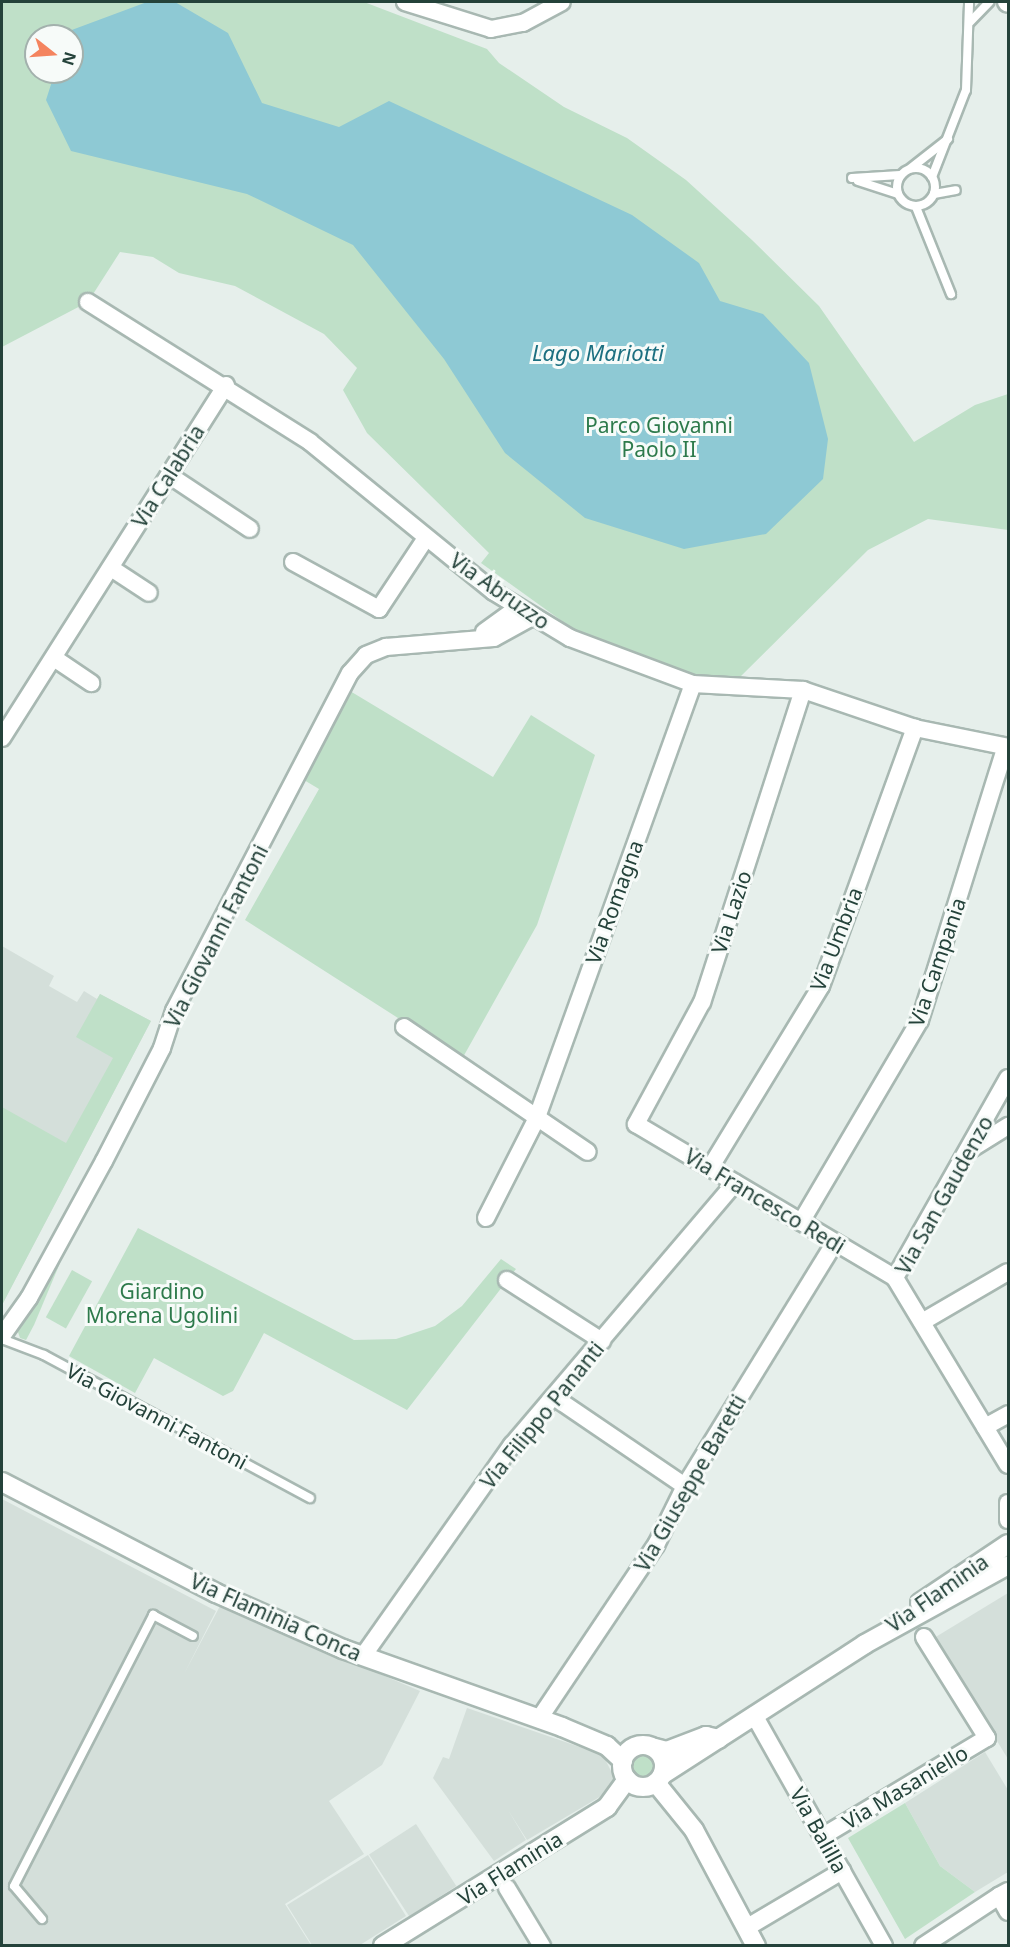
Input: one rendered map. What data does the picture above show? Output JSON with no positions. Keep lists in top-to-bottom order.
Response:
{
  "streets": {
    "street": [
      "Via Calabria",
      "Via Abruzzo",
      "Via Romagna",
      "Via Lazio",
      "Via Giovanni Fantoni",
      "Via Umbria",
      "Via Campania",
      "Via San Gaudenzo",
      "Via Francesco Redi",
      "Via Filippo Pananti",
      "Via Giuseppe Baretti",
      "Via Flaminia",
      "Via Flaminia Conca",
      "Via Masaniello",
      "Via Balilla"
    ]
  },
  "crossings": [
    ["Via Calabria", "Via Abruzzo"],
    ["Via Abruzzo", "Via Romagna"],
    ["Via Abruzzo", "Via Lazio"],
    ["Via Abruzzo", "Via Giovanni Fantoni"],
    ["Via Abruzzo", "Via Umbria"],
    ["Via Abruzzo", "Via Campania"],
    ["Via Lazio", "Via Francesco Redi"],
    ["Via Umbria", "Via Francesco Redi"],
    ["Via Campania", "Via Francesco Redi"],
    ["Via San Gaudenzo", "Via Francesco Redi"],
    ["Via Francesco Redi", "Via Filippo Pananti"],
    ["Via Francesco Redi", "Via Giuseppe Baretti"],
    ["Via Filippo Pananti", "Via Flaminia Conca"],
    ["Via Giuseppe Baretti", "Via Flaminia Conca"],
    ["Via Flaminia", "Via Flaminia Conca"],
    ["Via Flaminia", "Via Balilla"],
    ["Via Masaniello", "Via Balilla"]
  ],
  "water": ["Lago Mariotti"],
  "parks": ["Parco Giovanni Paolo II", "Giardino Morena Ugolini"],
  "north": "right"
}
